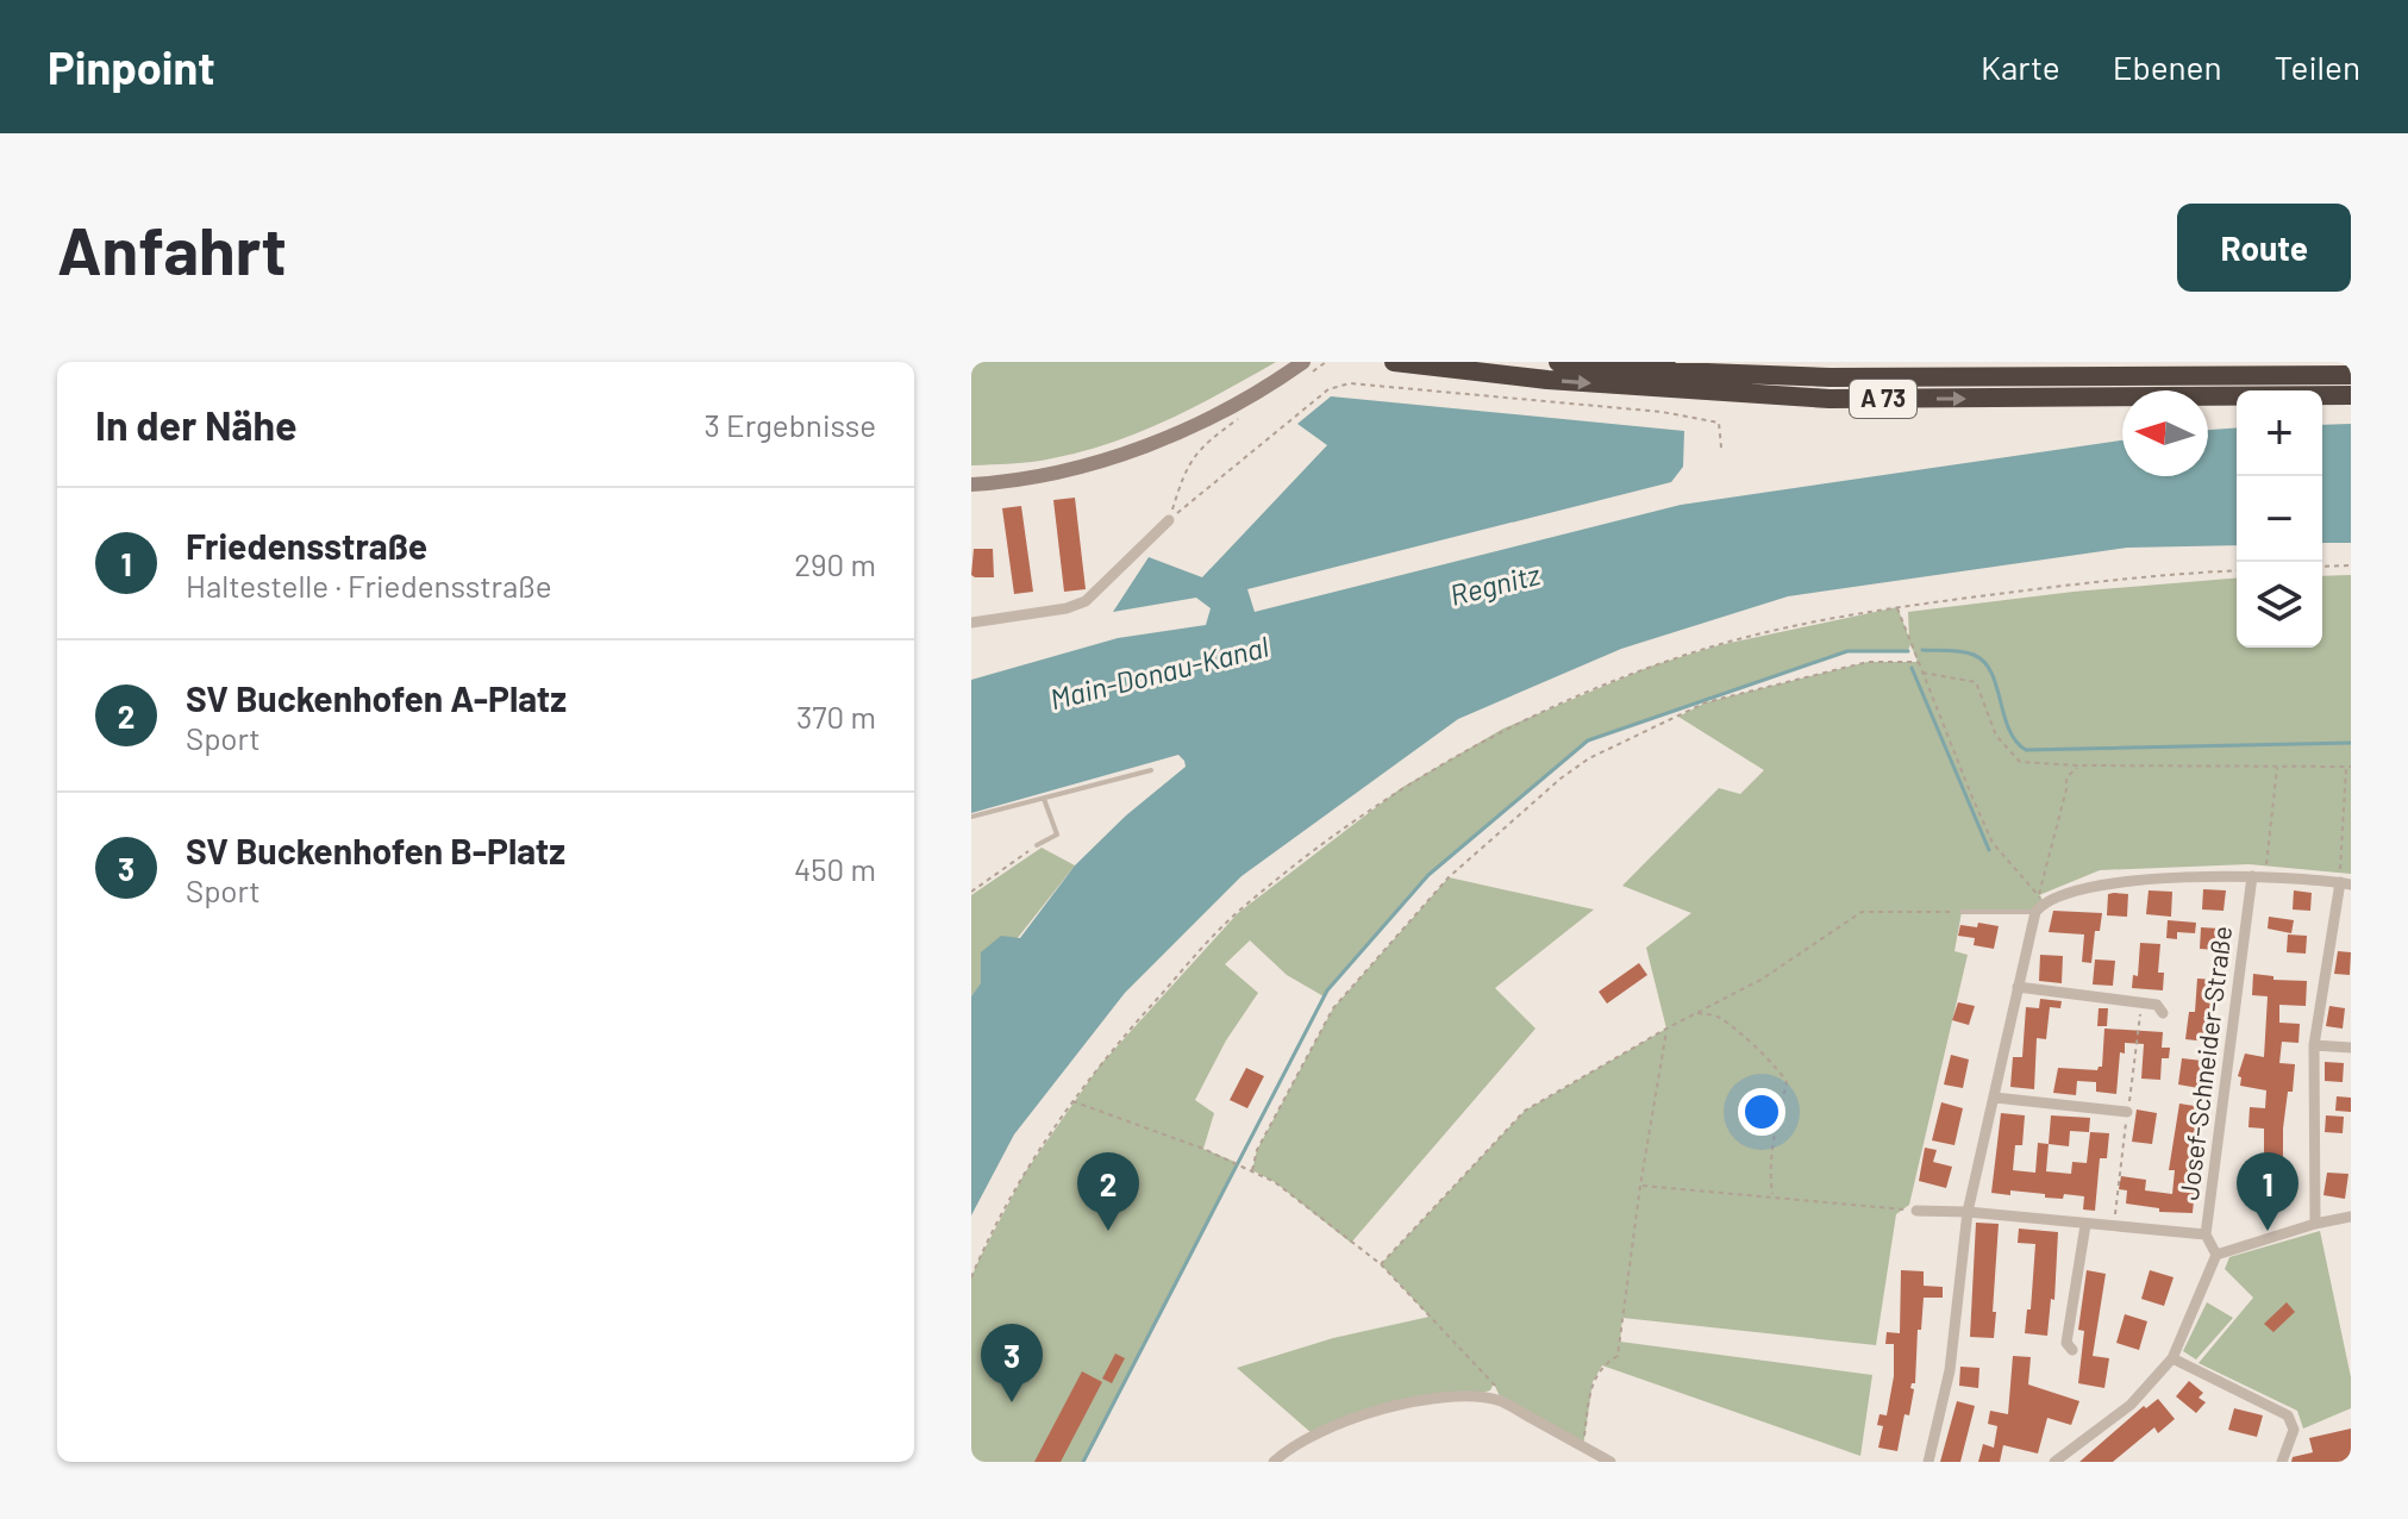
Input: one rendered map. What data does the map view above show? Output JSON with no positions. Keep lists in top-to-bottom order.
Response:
{
  "streets": {
    "highway": ["A 73"],
    "street": ["Josef-Schneider-Straße"]
  },
  "water": ["Regnitz", "Main-Donau-Kanal"],
  "north": "left",
  "page": {
    "header": "Pinpoint",
    "nav": ["Karte", "Ebenen", "Teilen"],
    "buttons": "Route",
    "title": "Anfahrt",
    "heading": ["In der Nähe", "3 Ergebnisse"],
    "map_buttons": ["+", "−"],
    "list": [
      {
        "mark": "1",
        "name": "Friedensstraße",
        "note": "Haltestelle · Friedensstraße",
        "value": "290 m"
      },
      {
        "mark": "2",
        "name": "SV Buckenhofen A-Platz",
        "note": "Sport",
        "value": "370 m"
      },
      {
        "mark": "3",
        "name": "SV Buckenhofen B-Platz",
        "note": "Sport",
        "value": "450 m"
      }
    ],
    "pins": ["1", "2", "3"]
  }
}
